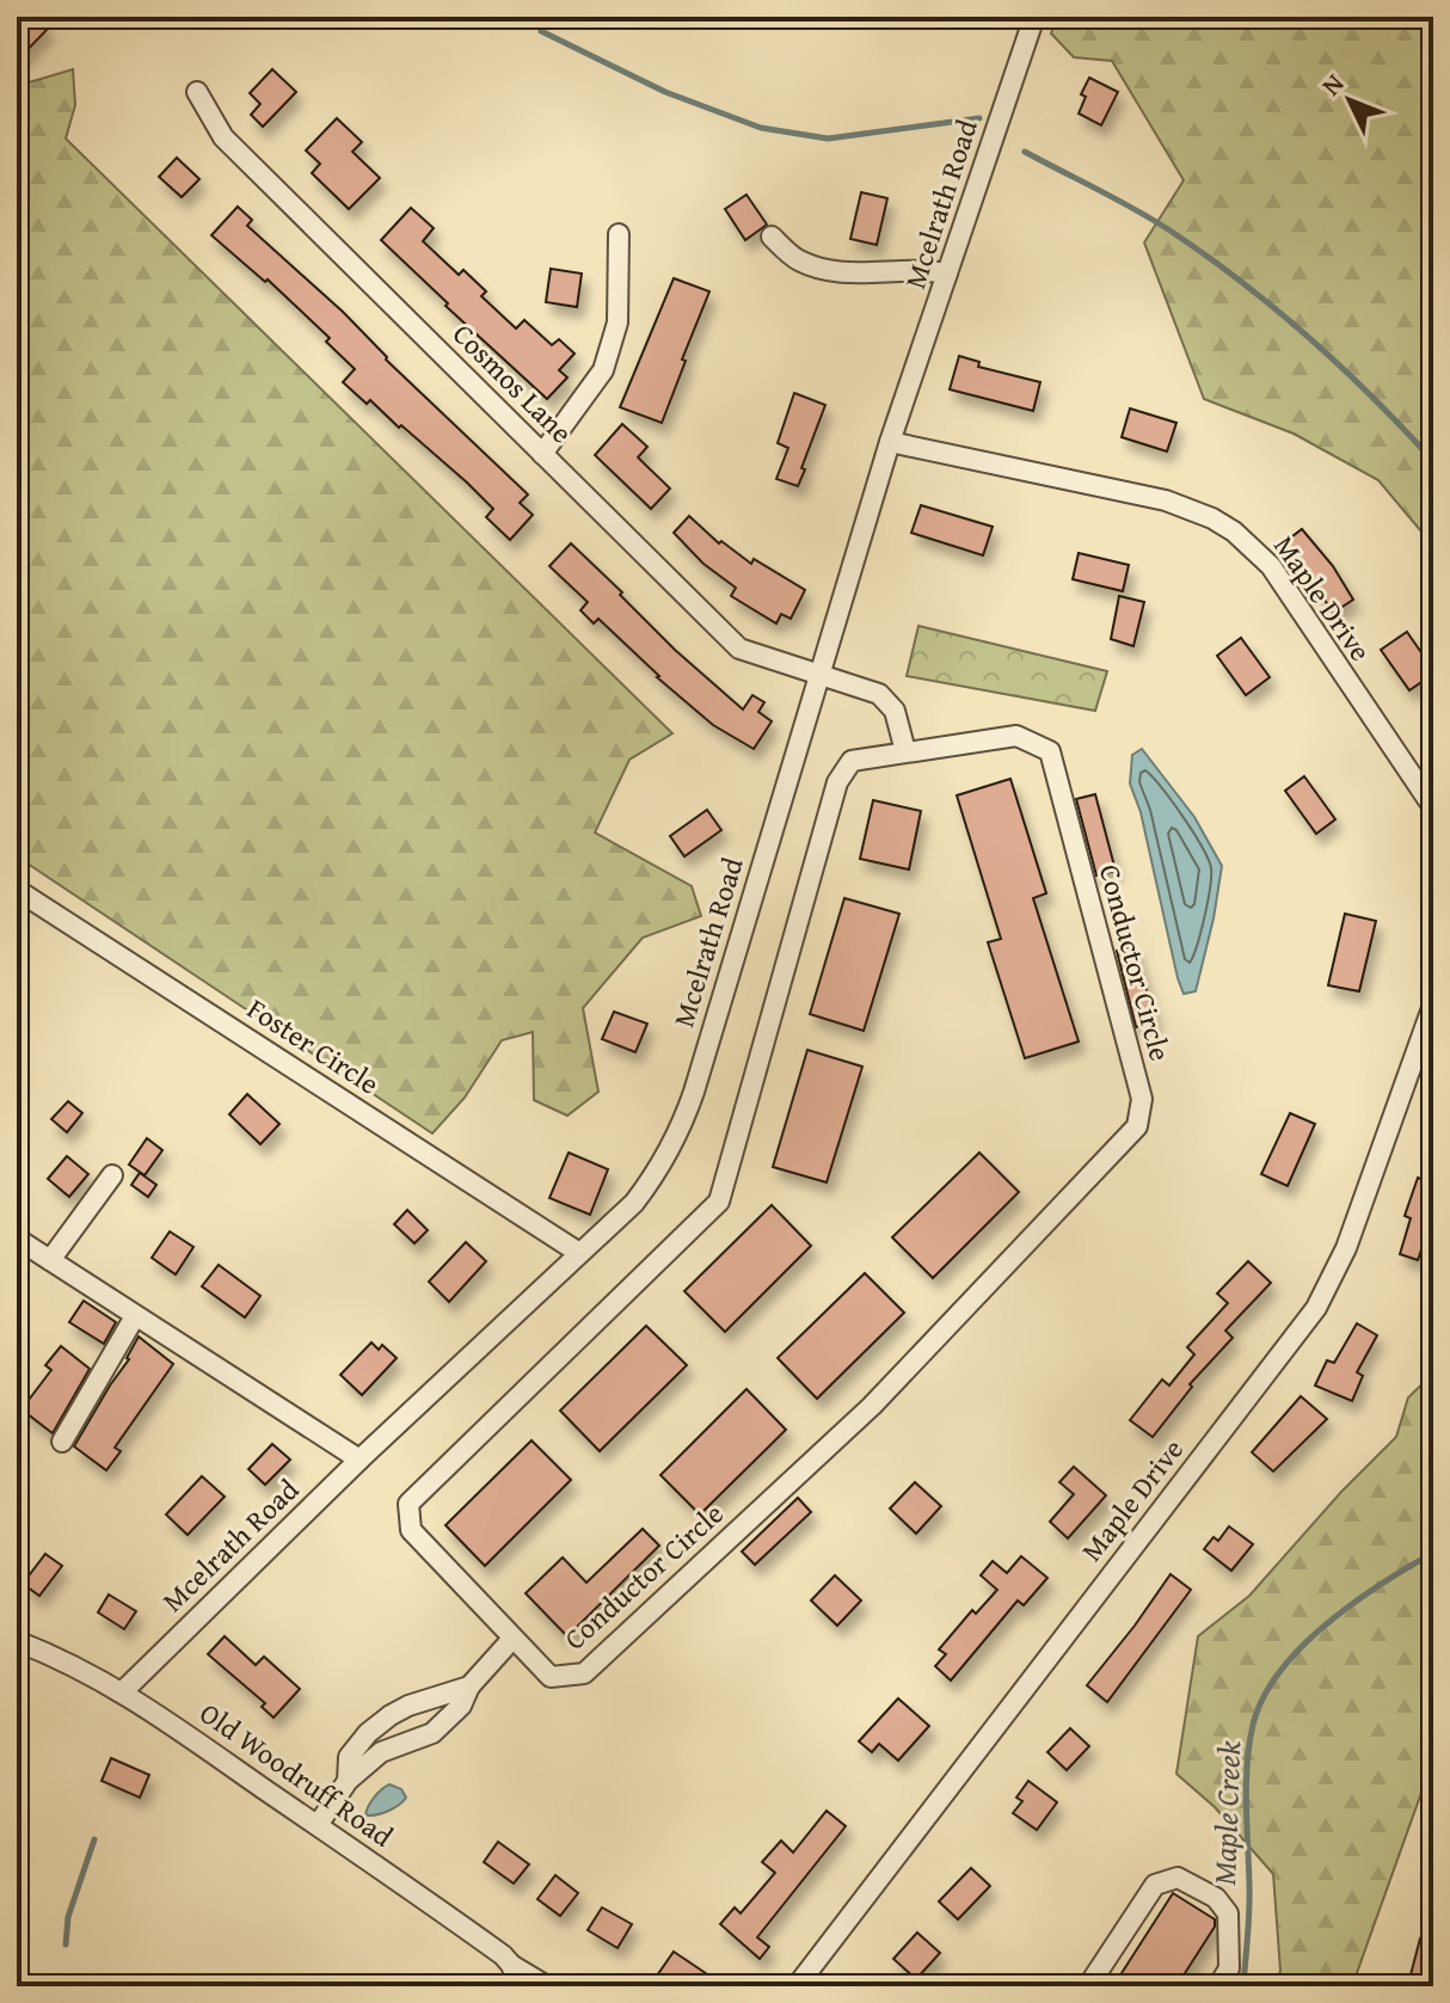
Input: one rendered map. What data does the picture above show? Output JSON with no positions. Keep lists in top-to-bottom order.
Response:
{
  "streets": {
    "street": [
      "Mcelrath Road",
      "Cosmos Lane",
      "Maple Drive",
      "Conductor Circle",
      "Foster Circle",
      "Old Woodruff Road"
    ]
  },
  "crossings": [
    ["Mcelrath Road", "Cosmos Lane"],
    ["Mcelrath Road", "Maple Drive"],
    ["Mcelrath Road", "Foster Circle"],
    ["Mcelrath Road", "Old Woodruff Road"]
  ],
  "water": ["Maple Creek"],
  "north": "top left"
}
